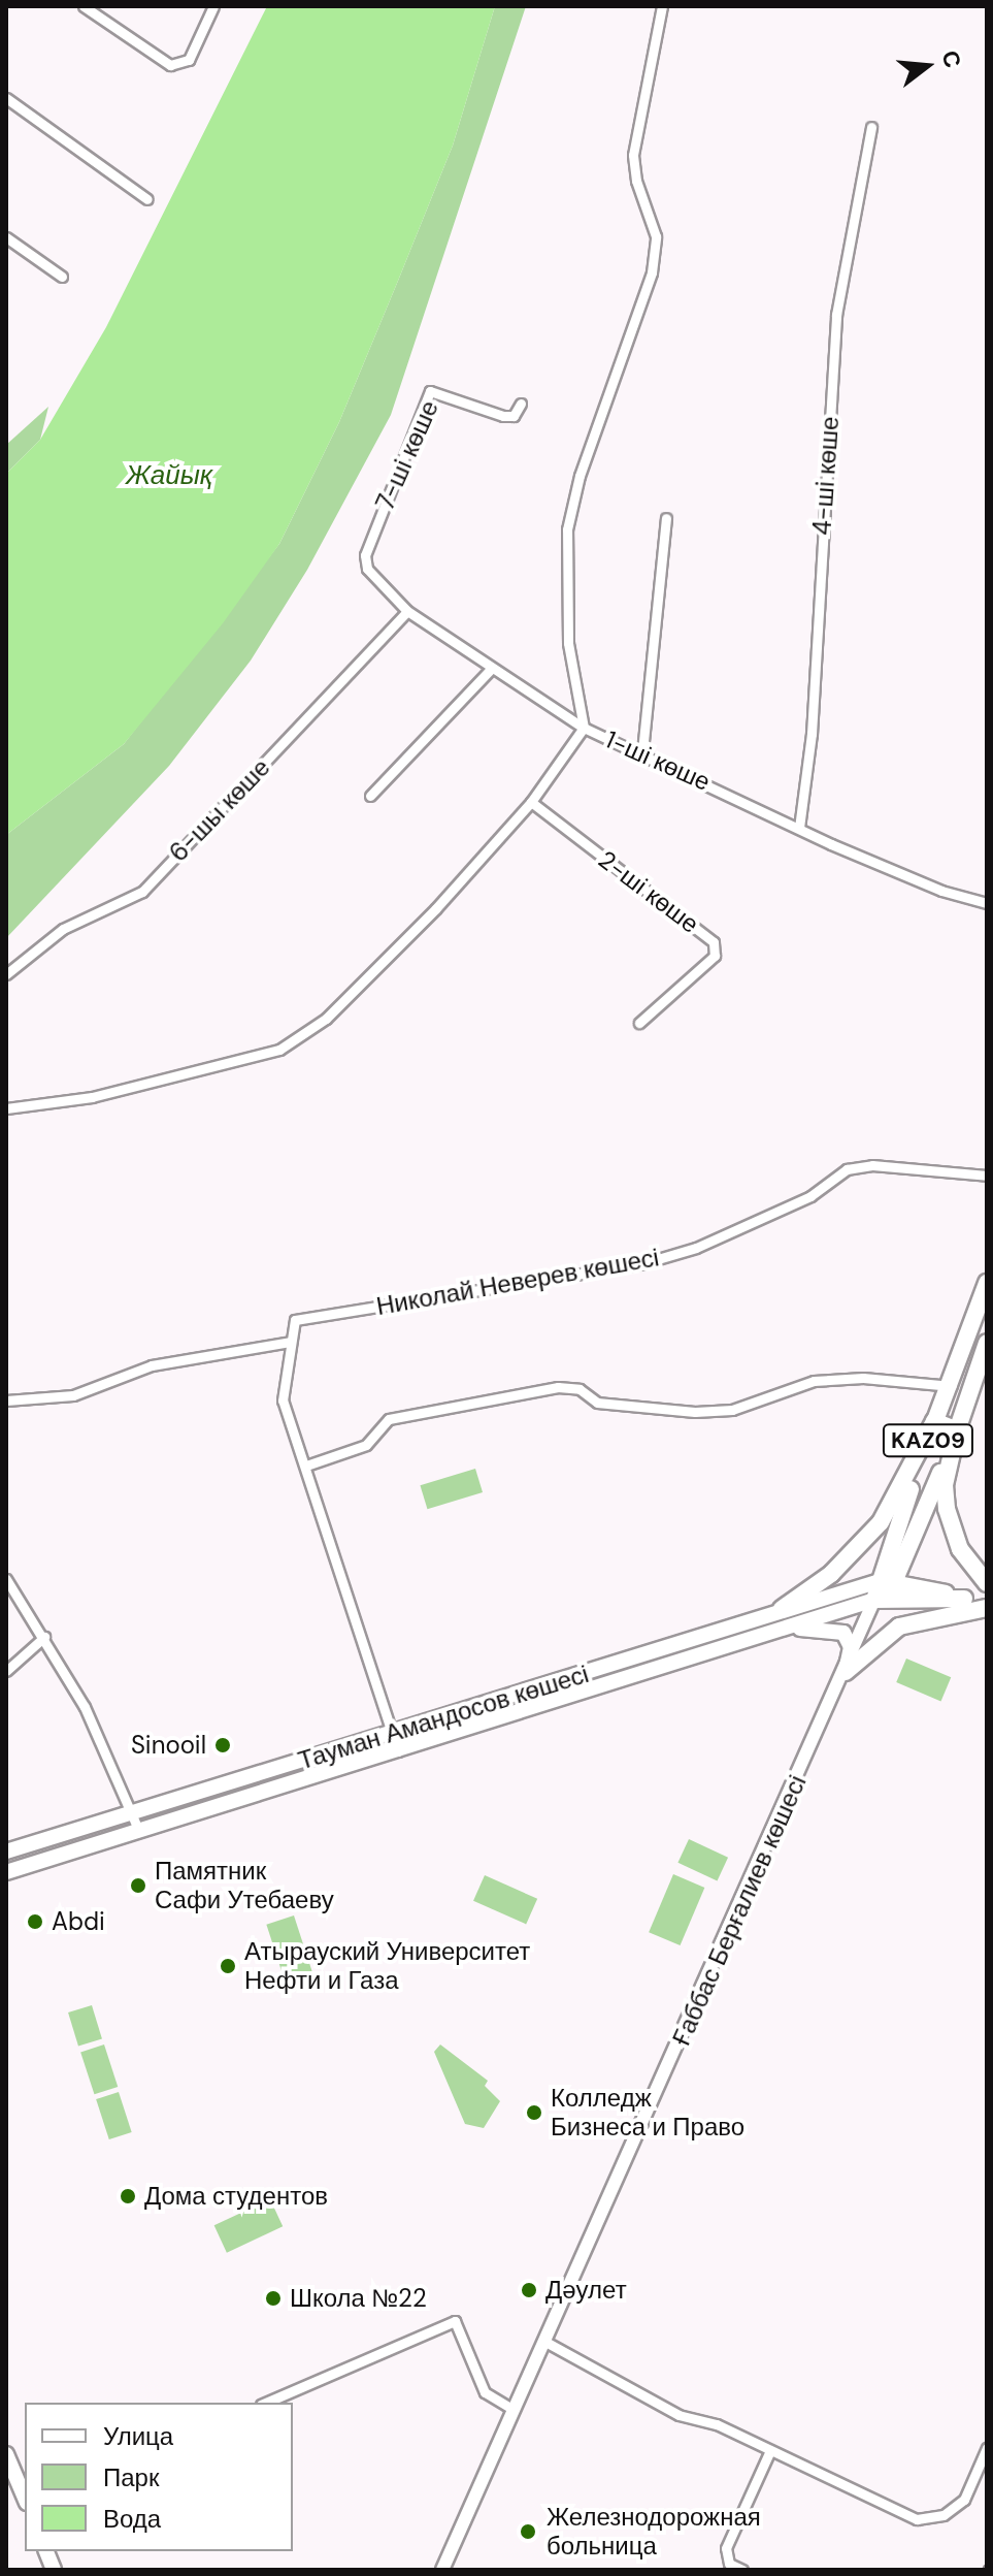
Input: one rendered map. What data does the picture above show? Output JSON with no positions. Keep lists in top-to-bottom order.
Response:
{
  "streets": {
    "highway": ["KAZ09"],
    "main road": ["Тауман Амандосов көшесі", "Ғаббас Берғалиев көшесі"],
    "street": [
      "7-шi көше",
      "4-шi көше",
      "1-ші көше",
      "6-шы көше",
      "2-ші көше",
      "Николай Неверев көшесі"
    ]
  },
  "crossings": [
    ["7-шi көше", "1-ші көше"],
    ["4-шi көше", "1-ші көше"],
    ["1-ші көше", "6-шы көше"],
    ["KAZ09", "Тауман Амандосов көшесі"],
    ["KAZ09", "Ғаббас Берғалиев көшесі"],
    ["Тауман Амандосов көшесі", "Ғаббас Берғалиев көшесі"]
  ],
  "water": ["Жайық"],
  "places": [
    "Sinooil",
    "Памятник Сафи Утебаеву",
    "Abdi",
    "Атырауский Университет Нефти и Газа",
    "Колледж Бизнеса и Право",
    "Дома студентов",
    "Дәулет",
    "Школа №22",
    "Железнодорожная больница"
  ],
  "legend": ["Улица", "Парк", "Вода"],
  "north": "right"
}
